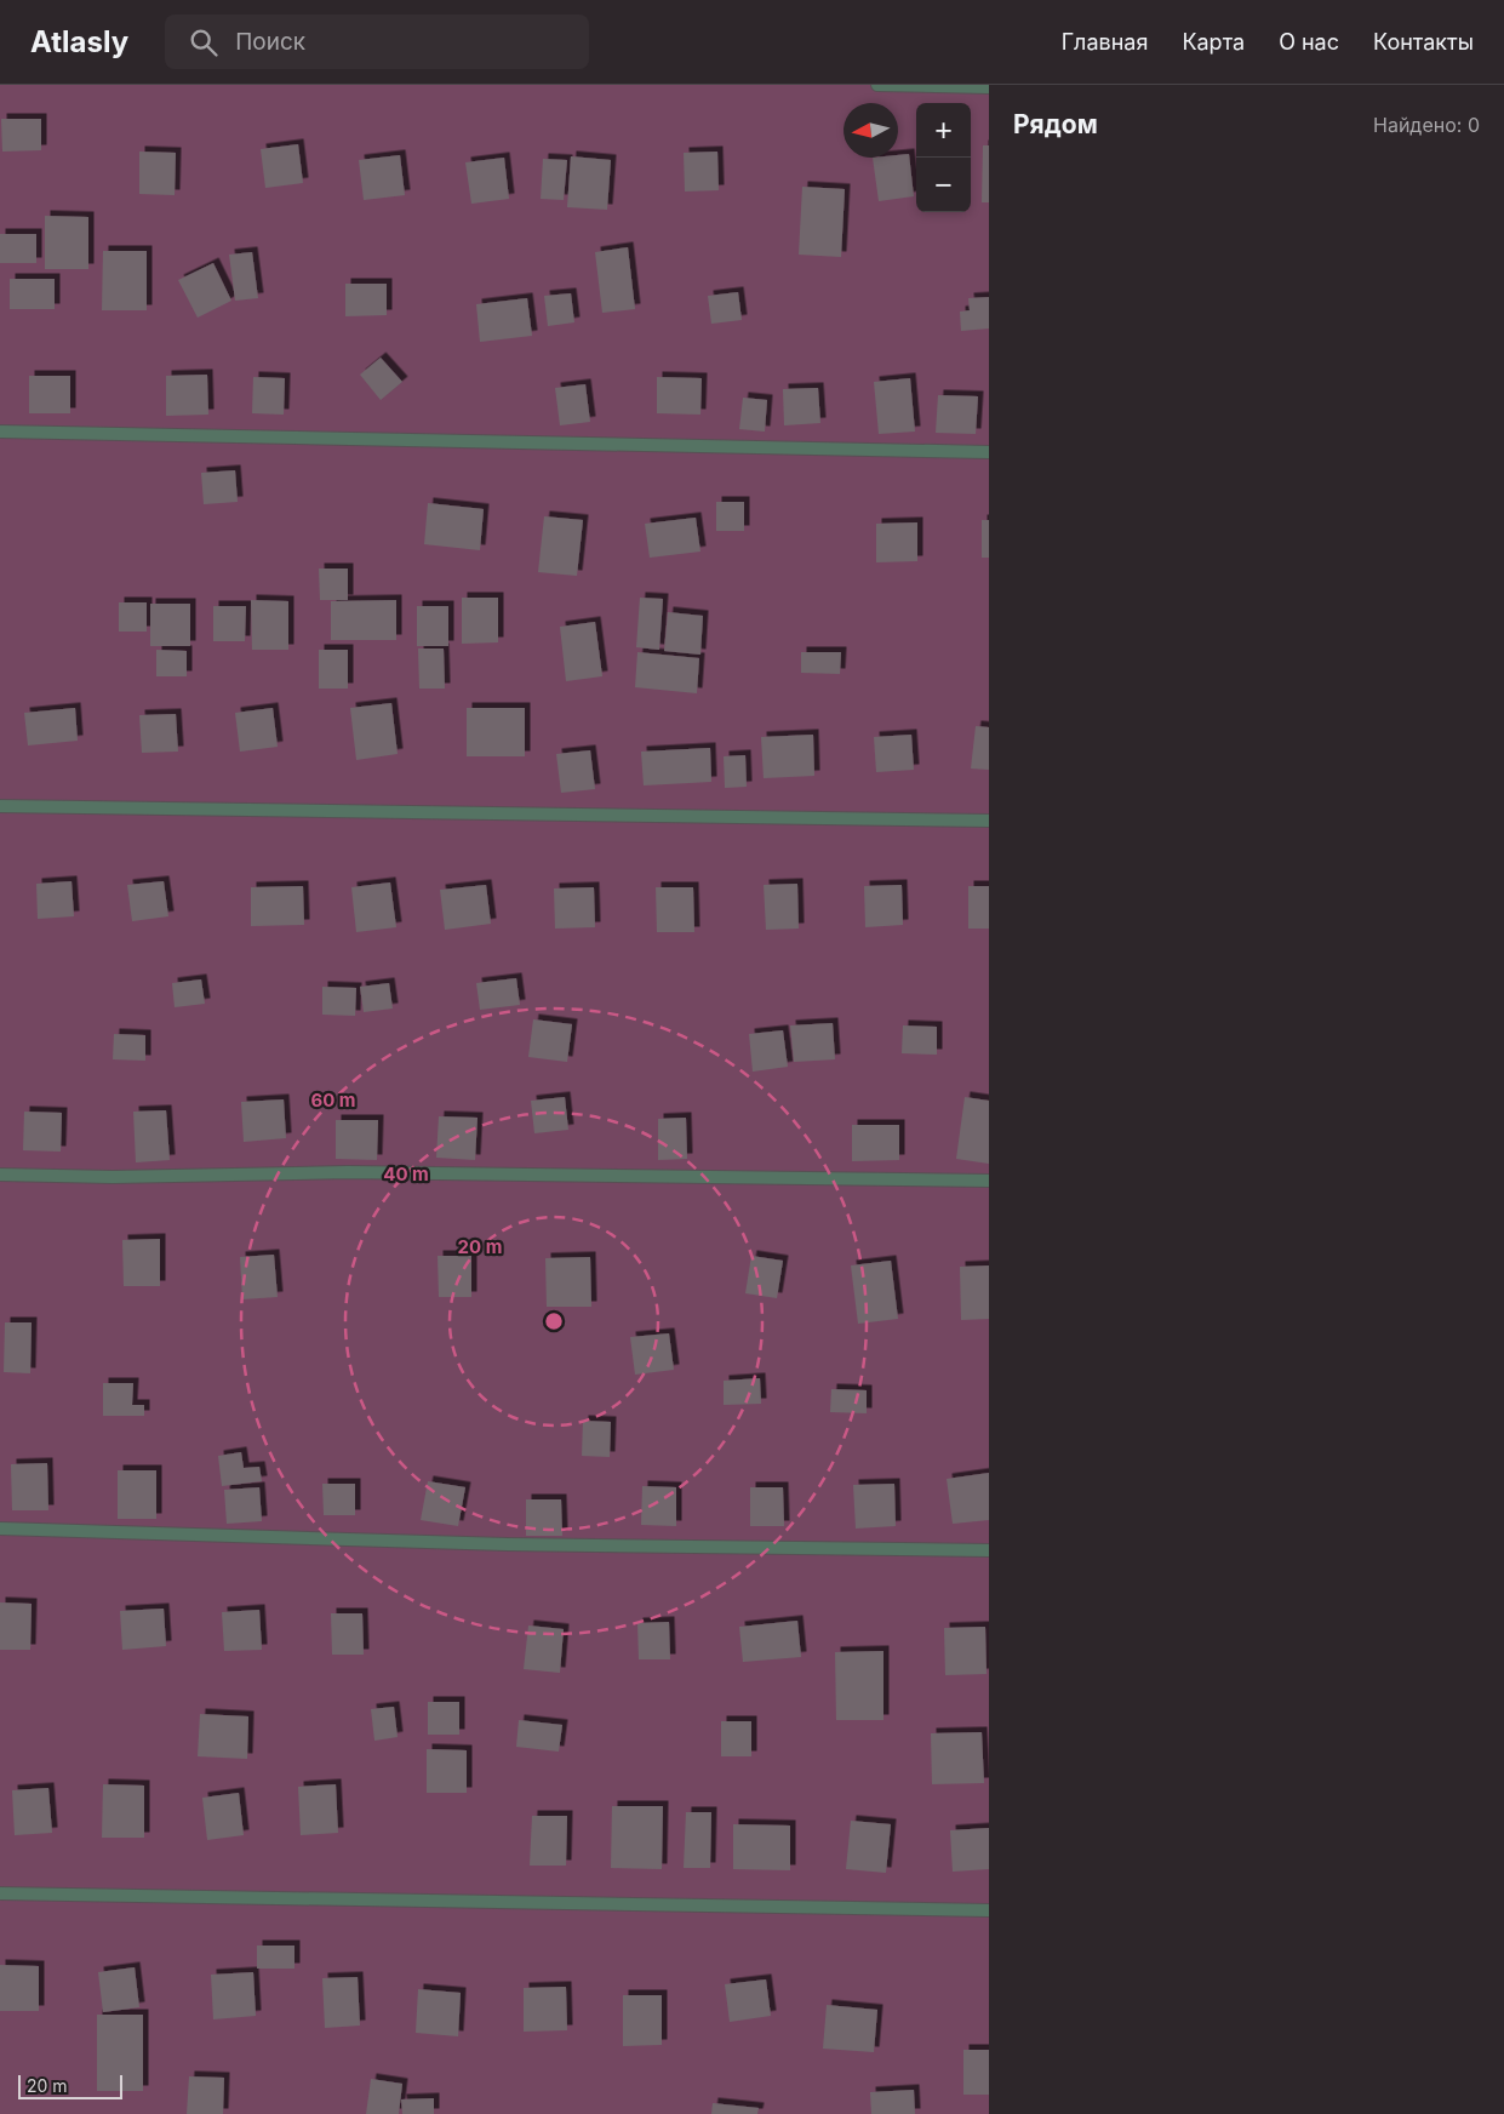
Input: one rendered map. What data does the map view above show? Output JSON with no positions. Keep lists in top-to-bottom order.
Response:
{
  "scale_bar": "20 m",
  "north": "left",
  "page": {
    "header": "Atlasly",
    "search": "Поиск",
    "nav": [
      "Главная",
      "Карта",
      "О нас",
      "Контакты"
    ],
    "heading": ["Рядом", "Найдено: 0"],
    "map_buttons": ["+", "−"],
    "scale": "20 m"
  },
  "rings": ["60 m", "40 m", "20 m"]
}
